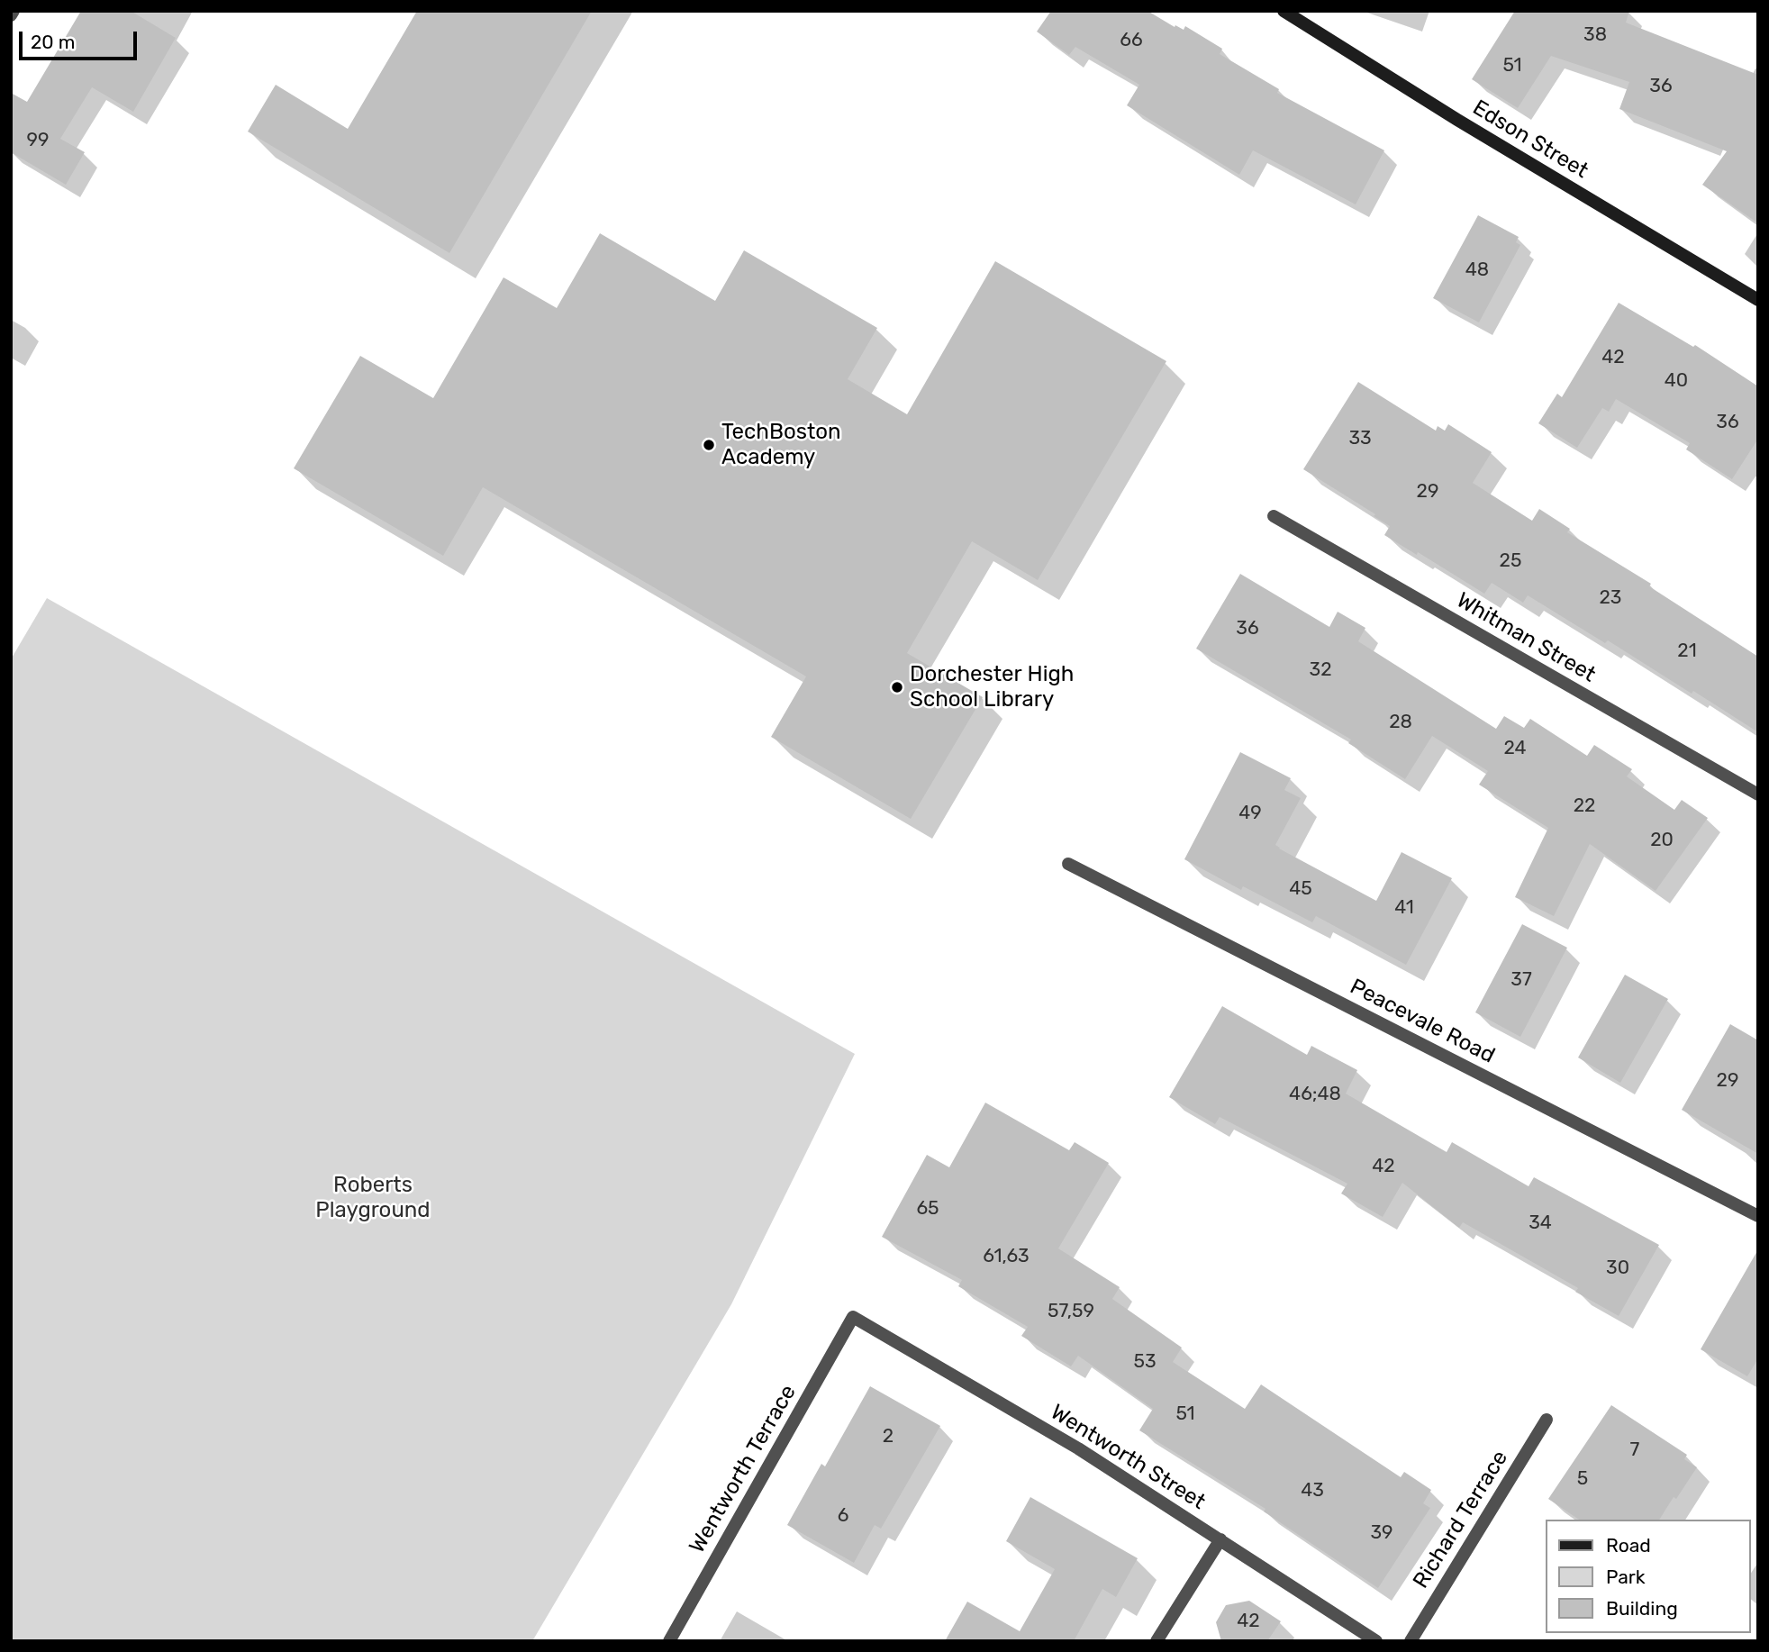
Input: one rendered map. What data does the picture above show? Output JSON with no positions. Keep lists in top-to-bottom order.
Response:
{
  "streets": {
    "street": [
      "Edson Street",
      "Whitman Street",
      "Peacevale Road",
      "Wentworth Street",
      "Wentworth Terrace",
      "Richard Terrace"
    ]
  },
  "crossings": [
    ["Wentworth Street", "Wentworth Terrace"]
  ],
  "parks": ["Roberts Playground"],
  "places": ["TechBoston Academy", "Dorchester High School Library"],
  "house_numbers": [
    "38",
    "66",
    "51",
    "36",
    "99",
    "48",
    "42",
    "40",
    "36",
    "33",
    "29",
    "25",
    "23",
    "36",
    "21",
    "32",
    "28",
    "24",
    "22",
    "49",
    "20",
    "45",
    "41",
    "37",
    "29",
    "46;48",
    "42",
    "65",
    "34",
    "61,63",
    "30",
    "57,59",
    "53",
    "51",
    "2",
    "7",
    "5",
    "43",
    "6",
    "39",
    "42"
  ],
  "legend": ["Road", "Park", "Building"],
  "scale_bar": "20 m"
}
